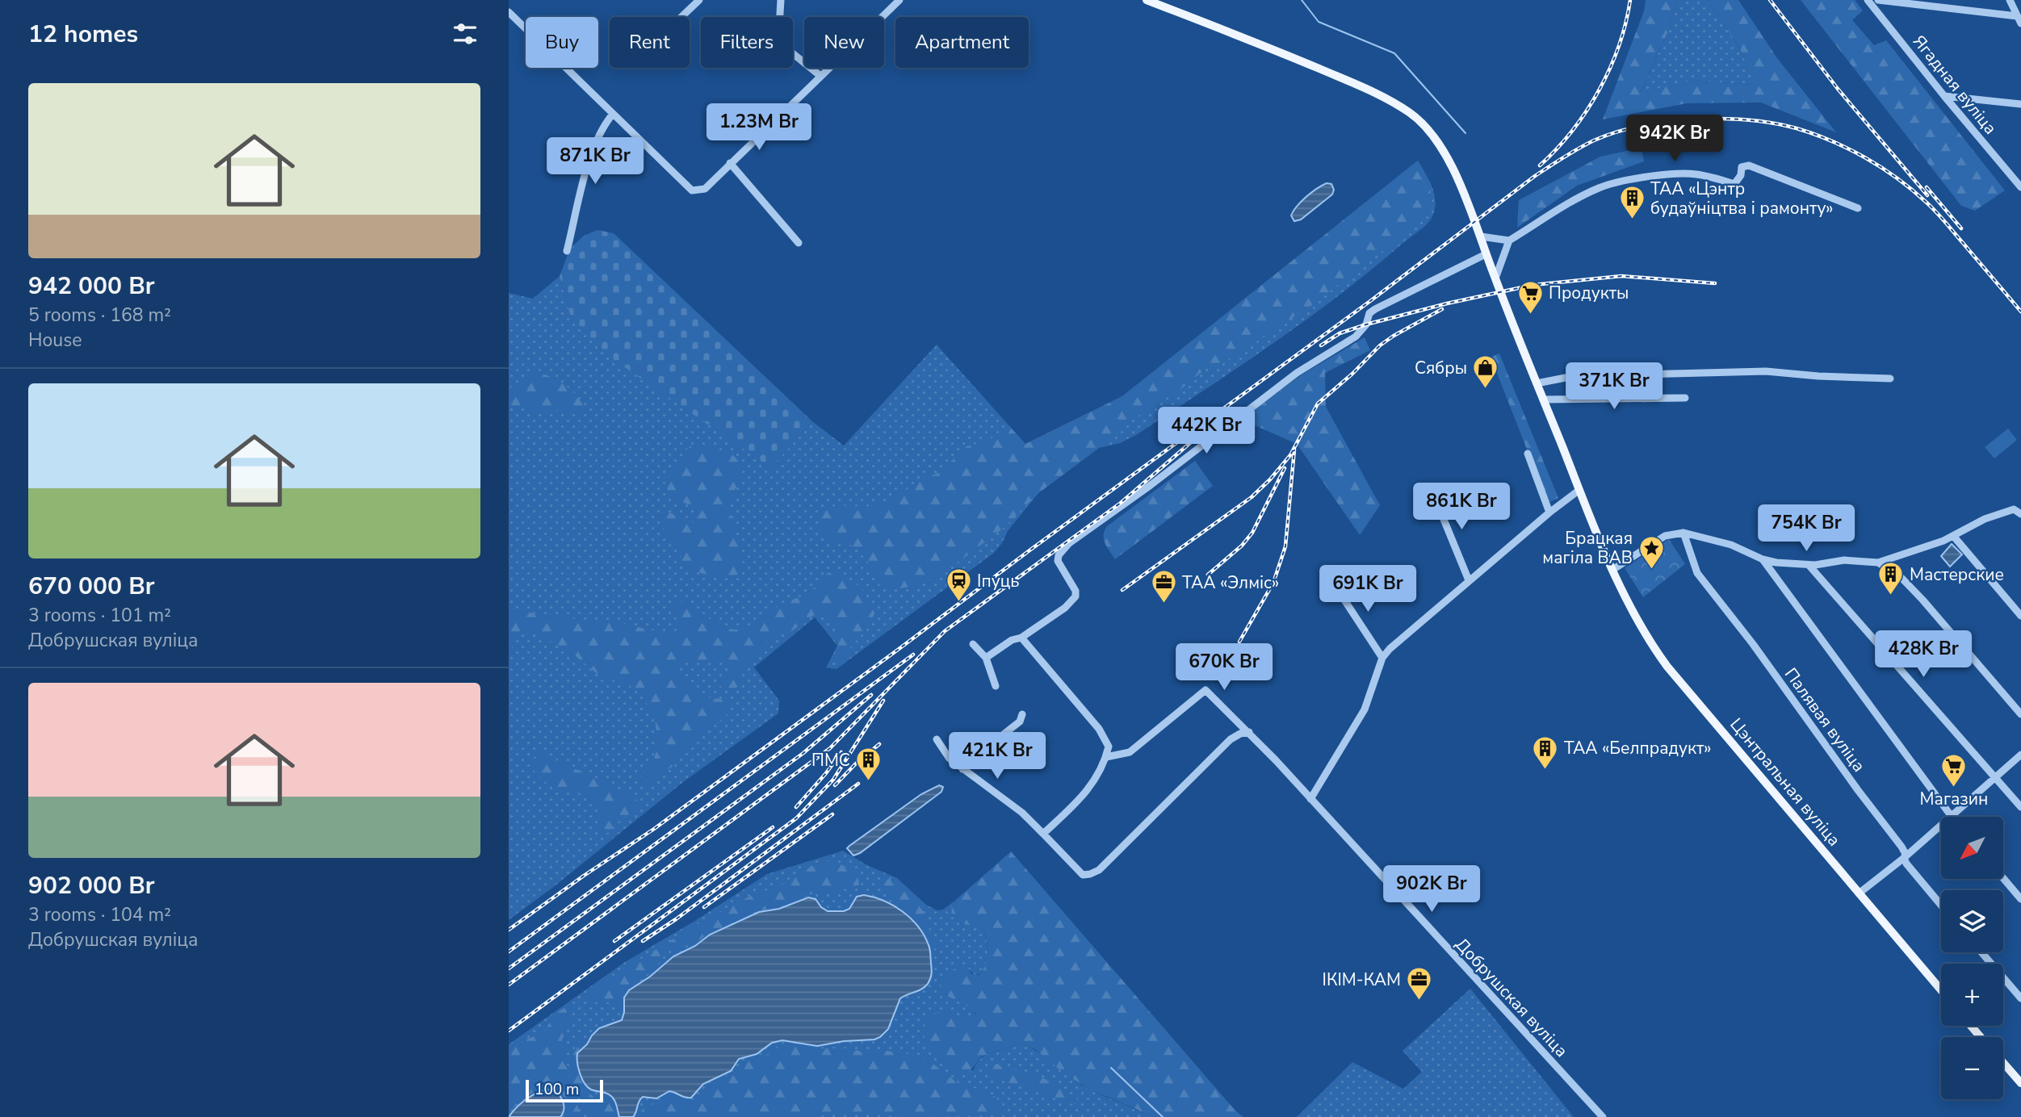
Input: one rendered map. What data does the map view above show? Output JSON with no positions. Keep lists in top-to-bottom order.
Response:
{
  "streets": {
    "main road": ["Цэнтральная вуліца"],
    "street": ["Ягадная вуліца", "Палявая вуліца", "Добрушская вуліца"]
  },
  "places": {
    "building": [
      "ТАА «Цэнтр будаўніцтва і рамонту»",
      "Мастерские",
      "ТАА «Белпрадукт»",
      "ПМС"
    ],
    "supermarket": ["Продукты", "Магазин"],
    "shop": ["Сябры"],
    "place": ["Брацкая магіла ВАВ"],
    "station": ["Іпуць"],
    "office": ["ТАА «Элміс»", "ІКІМ-КАМ"]
  },
  "scale_bar": "100 m",
  "north": "bottom left",
  "page": {
    "heading": "12 homes",
    "chip": [
      "Buy",
      "Rent",
      "Filters",
      "New",
      "Apartment"
    ],
    "list": [
      {
        "name": "942 000 Br",
        "note": "5 rooms · 168 m² · House"
      },
      {
        "name": "670 000 Br",
        "note": "3 rooms · 101 m² · Добрушская вуліца"
      },
      {
        "name": "902 000 Br",
        "note": "3 rooms · 104 m² · Добрушская вуліца"
      }
    ],
    "price": [
      "1.23M Br",
      "942K Br",
      "871K Br",
      "371K Br",
      "442K Br",
      "861K Br",
      "754K Br",
      "691K Br",
      "428K Br",
      "670K Br",
      "421K Br",
      "902K Br"
    ],
    "map_buttons": ["+", "−"],
    "scale": "100 m"
  }
}
